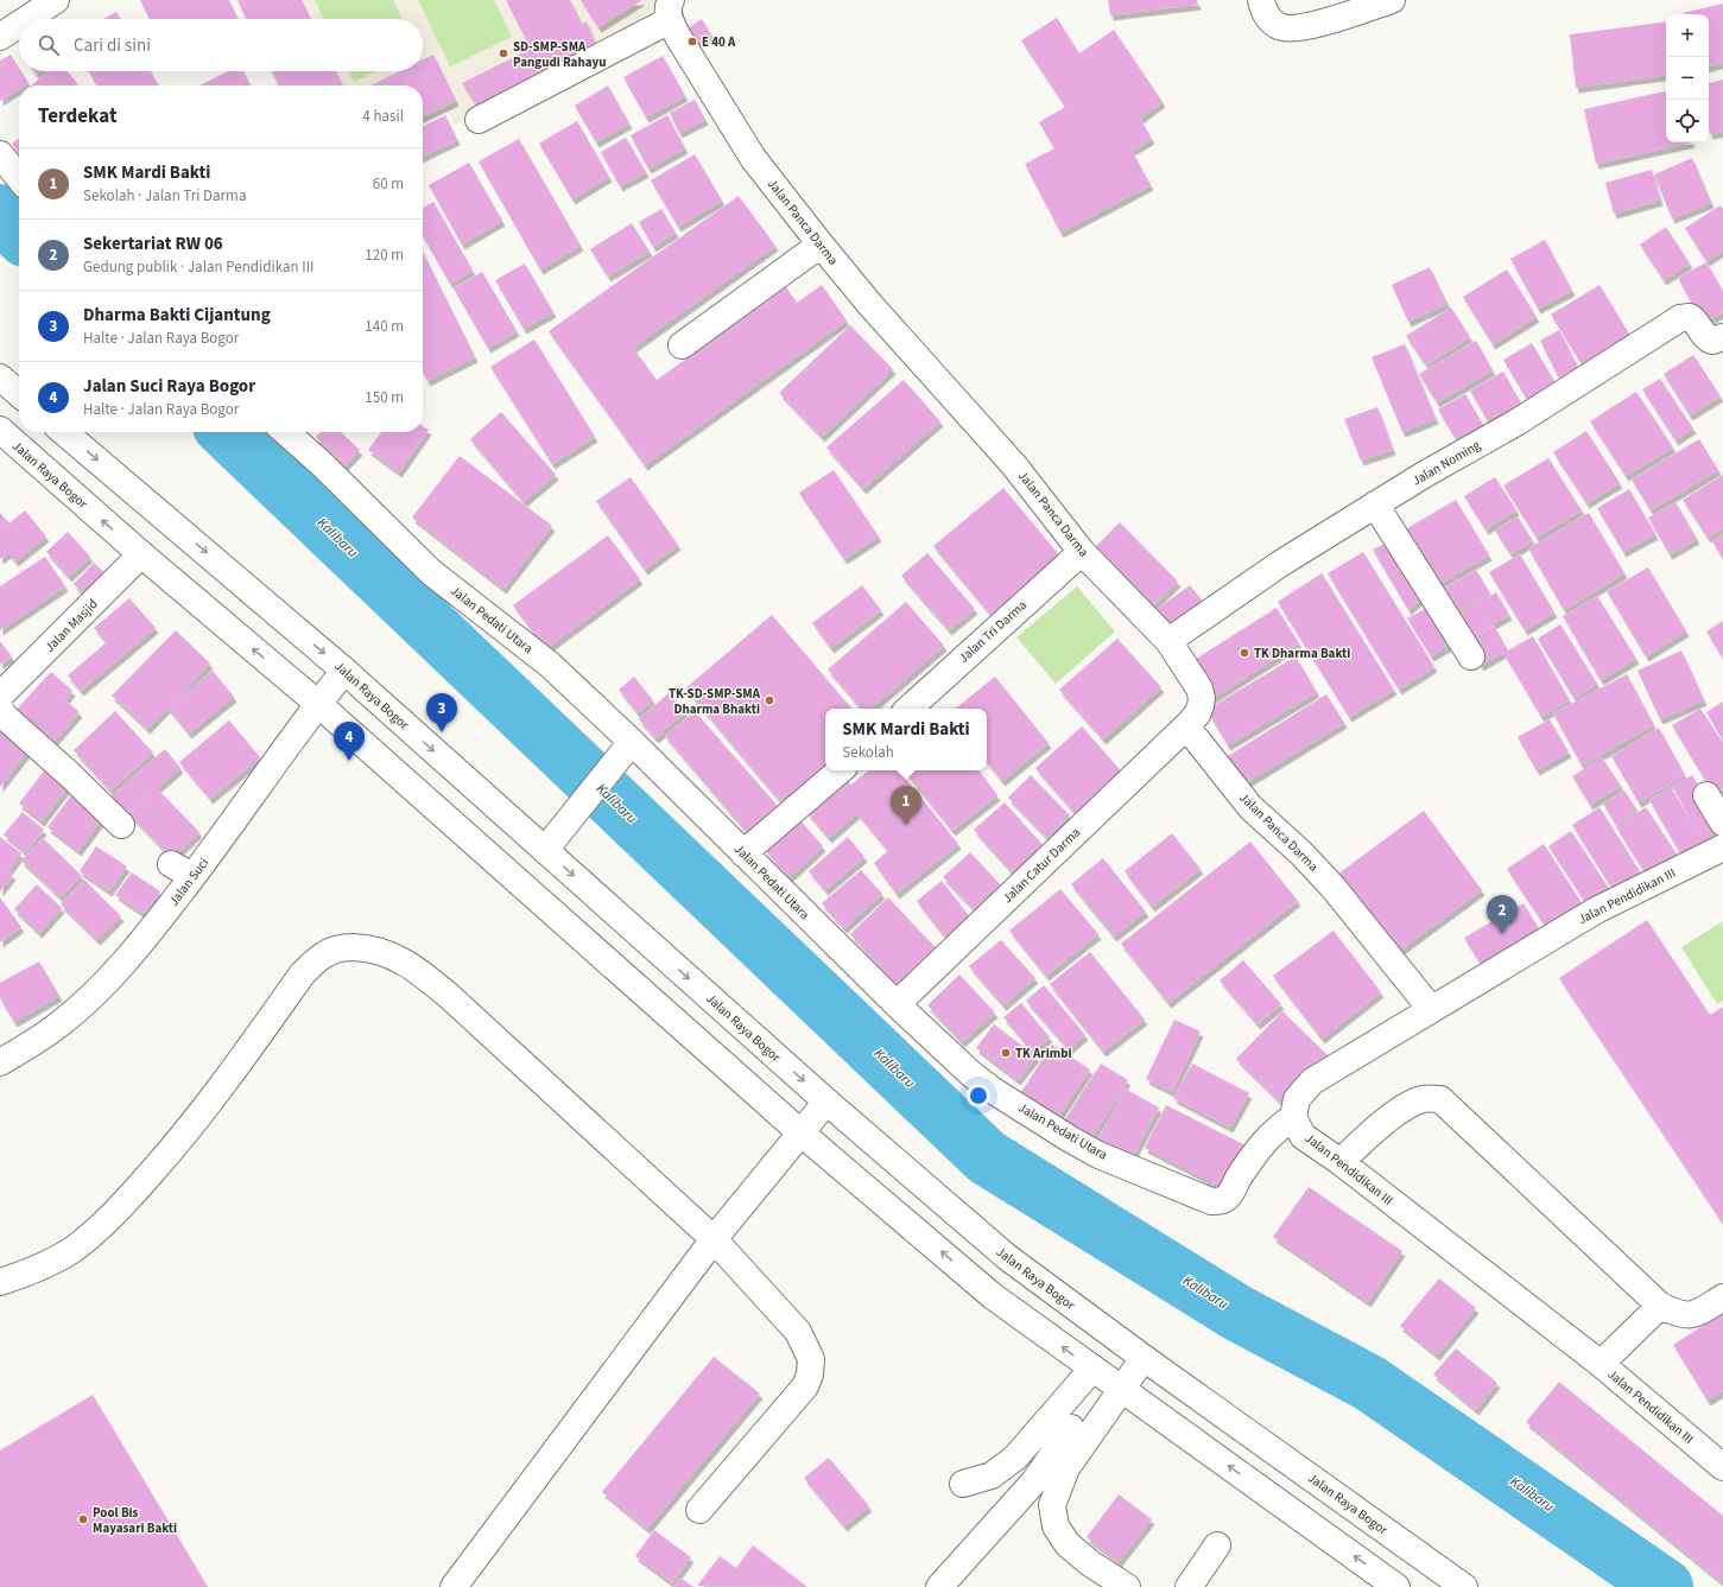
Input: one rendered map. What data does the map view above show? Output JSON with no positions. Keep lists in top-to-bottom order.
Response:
{
  "streets": {
    "main road": [
      "Jalan Panca Darma",
      "Jalan Noming",
      "Jalan Raya Bogor",
      "Jalan Pedati Utara",
      "Jalan Masjid",
      "Jalan Tri Darma",
      "Jalan Catur Darma",
      "Jalan Suci",
      "Jalan Pendidikan III"
    ]
  },
  "crossings": [
    ["Jalan Panca Darma", "Jalan Noming"],
    ["Jalan Panca Darma", "Jalan Tri Darma"],
    ["Jalan Panca Darma", "Jalan Catur Darma"],
    ["Jalan Panca Darma", "Jalan Pendidikan III"],
    ["Jalan Raya Bogor", "Jalan Masjid"],
    ["Jalan Raya Bogor", "Jalan Suci"],
    ["Jalan Pedati Utara", "Jalan Catur Darma"],
    ["Jalan Pedati Utara", "Jalan Pendidikan III"]
  ],
  "water": ["Kalibaru"],
  "places": [
    "E 40 A",
    "SD-SMP-SMA Pangudi Rahayu",
    "TK Dharma Bakti",
    "TK-SD-SMP-SMA Dharma Bhakti",
    "TK Arimbi",
    "Pool Bis Mayasari Bakti"
  ],
  "page": {
    "map_buttons": ["+", "−"],
    "search": "Cari di sini",
    "heading": ["Terdekat", "4 hasil"],
    "list": [
      {
        "mark": "1",
        "name": "SMK Mardi Bakti",
        "note": "Sekolah · Jalan Tri Darma",
        "value": "60 m"
      },
      {
        "mark": "2",
        "name": "Sekertariat RW 06",
        "note": "Gedung publik · Jalan Pendidikan III",
        "value": "120 m"
      },
      {
        "mark": "3",
        "name": "Dharma Bakti Cijantung",
        "note": "Halte · Jalan Raya Bogor",
        "value": "140 m"
      },
      {
        "mark": "4",
        "name": "Jalan Suci Raya Bogor",
        "note": "Halte · Jalan Raya Bogor",
        "value": "150 m"
      }
    ],
    "pins": [
      "3",
      "4",
      "1",
      "2"
    ],
    "popup": ["SMK Mardi Bakti", "Sekolah"]
  }
}
